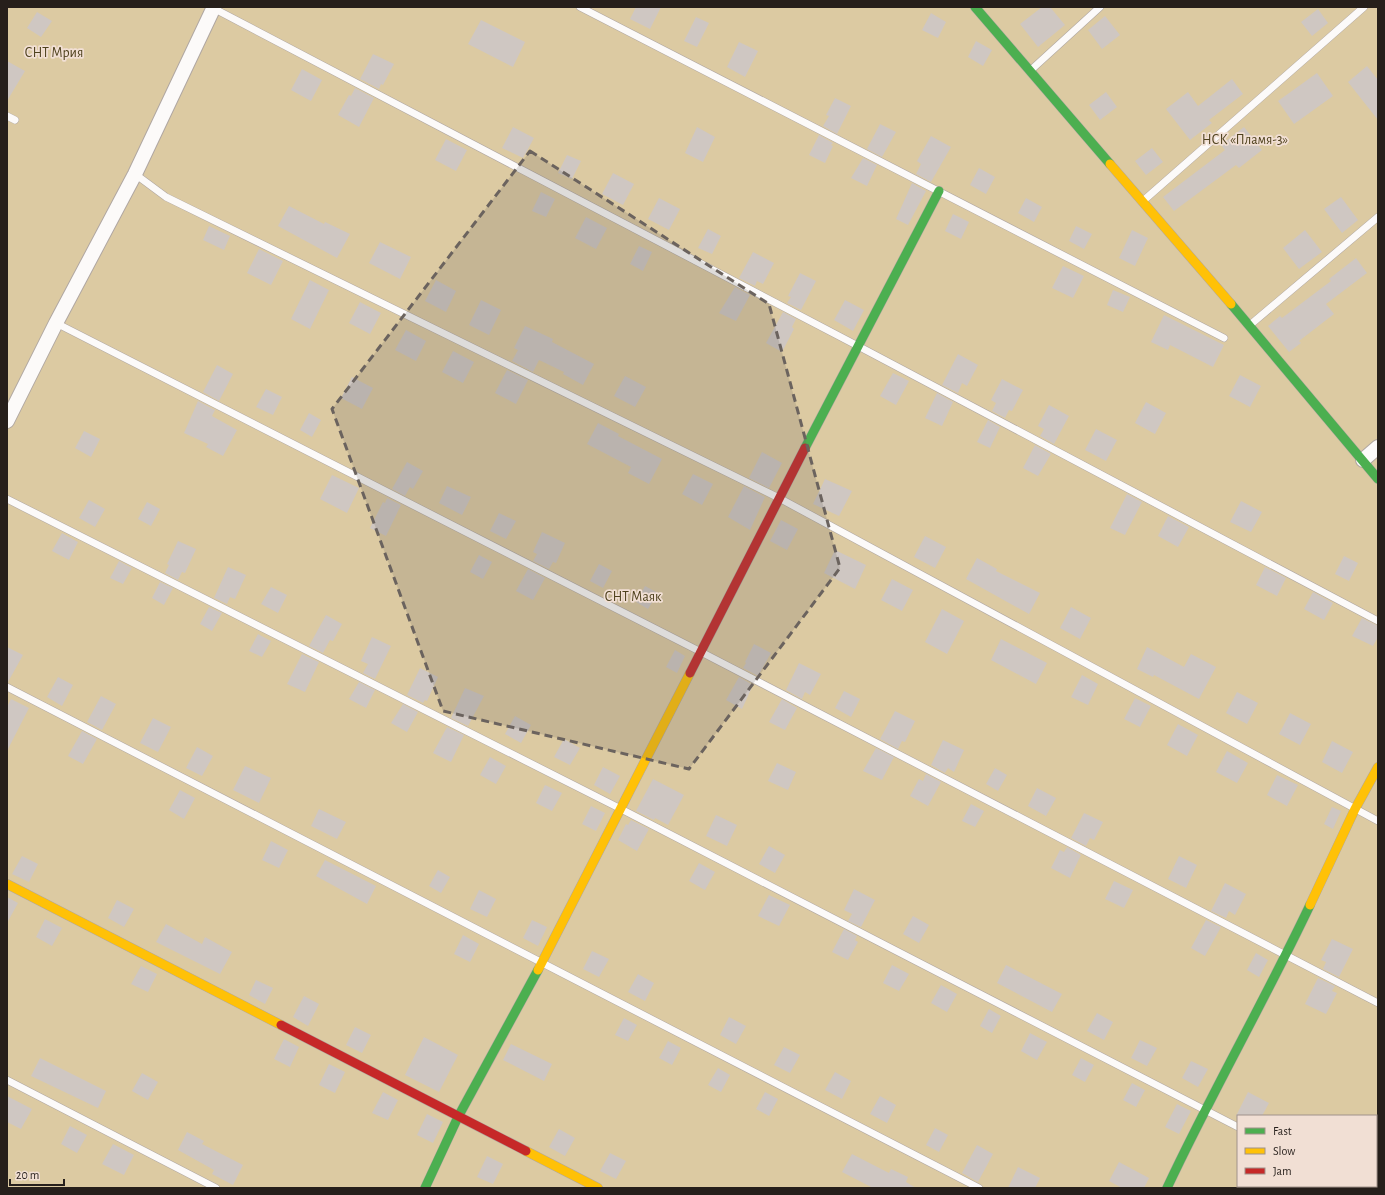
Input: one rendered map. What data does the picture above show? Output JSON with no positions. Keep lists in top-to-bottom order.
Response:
{
  "parks": ["СНТ Мрия", "НСК «Пламя-3»", "СНТ Маяк"],
  "legend": ["Fast", "Slow", "Jam"],
  "scale_bar": "20 m"
}
